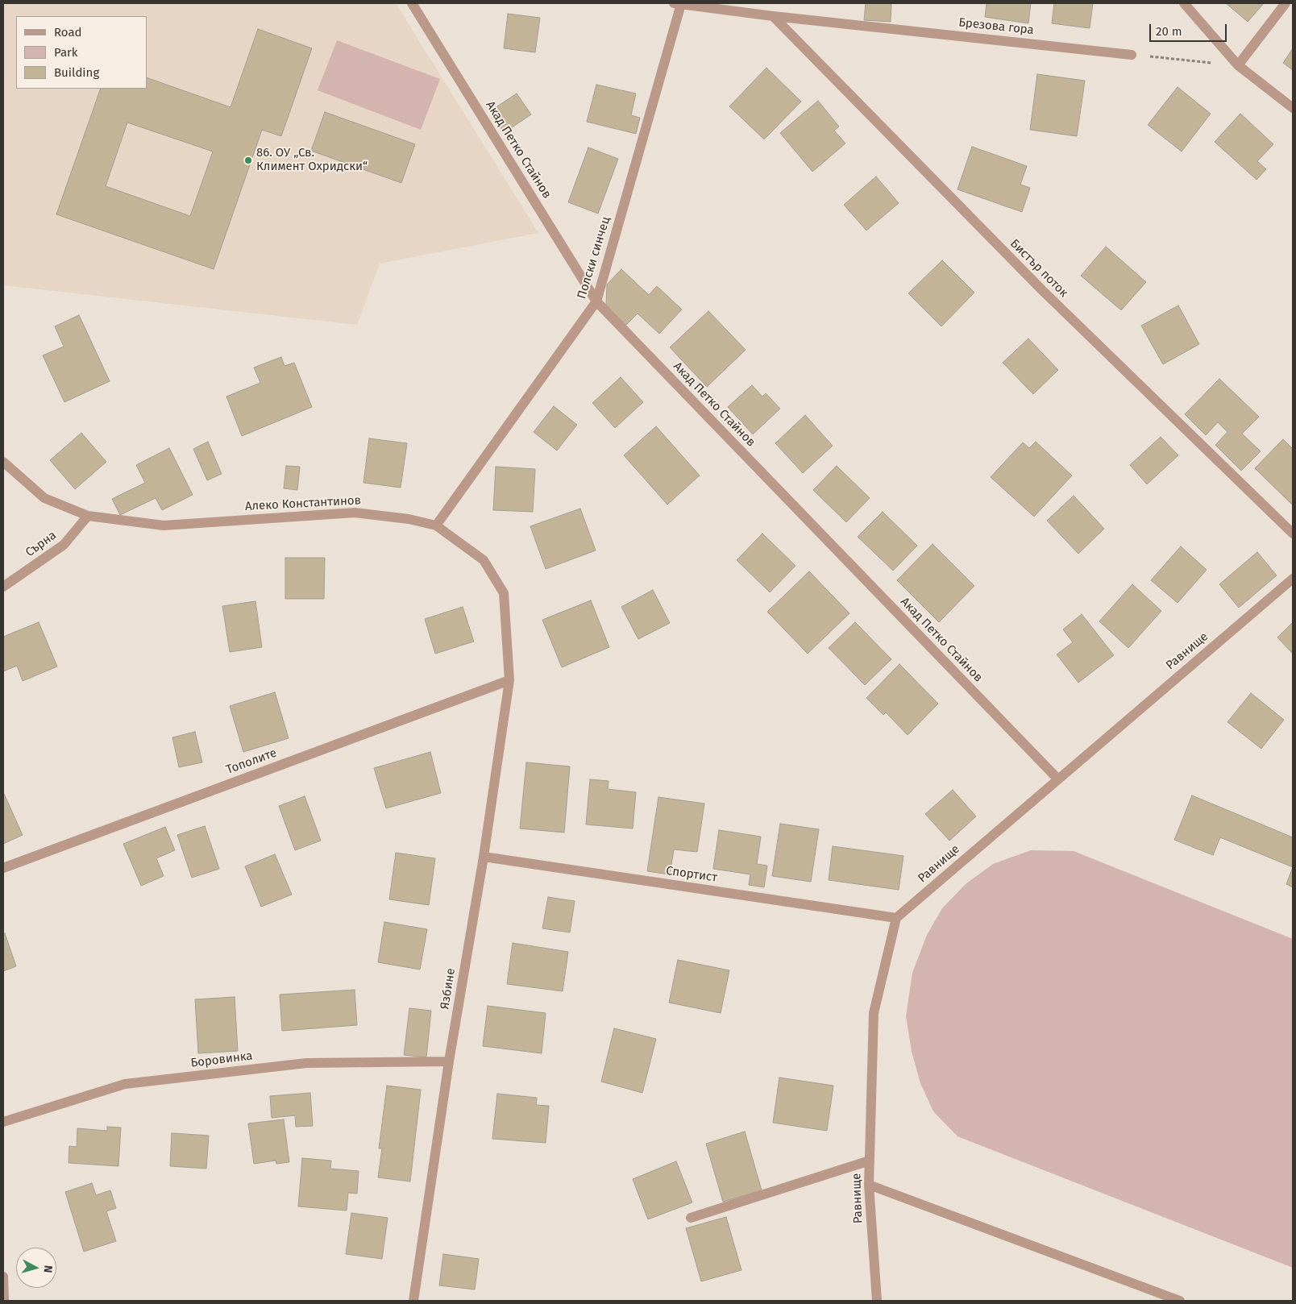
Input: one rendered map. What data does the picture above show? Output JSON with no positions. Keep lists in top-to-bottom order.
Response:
{
  "streets": {
    "street": [
      "Брезова гора",
      "Акад Петко Стайнов",
      "Полски синчец",
      "Бистър поток",
      "Алеко Константинов",
      "Сърна",
      "Равнище",
      "Тополите",
      "Спортист",
      "Язбине",
      "Боровинка"
    ]
  },
  "crossings": [
    ["Брезова гора", "Полски синчец"],
    ["Брезова гора", "Бистър поток"],
    ["Акад Петко Стайнов", "Полски синчец"],
    ["Акад Петко Стайнов", "Равнище"],
    ["Полски синчец", "Алеко Константинов"],
    ["Алеко Константинов", "Сърна"],
    ["Алеко Константинов", "Тополите"],
    ["Алеко Константинов", "Язбине"],
    ["Равнище", "Спортист"],
    ["Тополите", "Язбине"],
    ["Спортист", "Язбине"],
    ["Язбине", "Боровинка"]
  ],
  "places": ["86. ОУ „Св. Климент Охридски“"],
  "legend": ["Road", "Park", "Building"],
  "scale_bar": "20 m",
  "north": "right"
}
